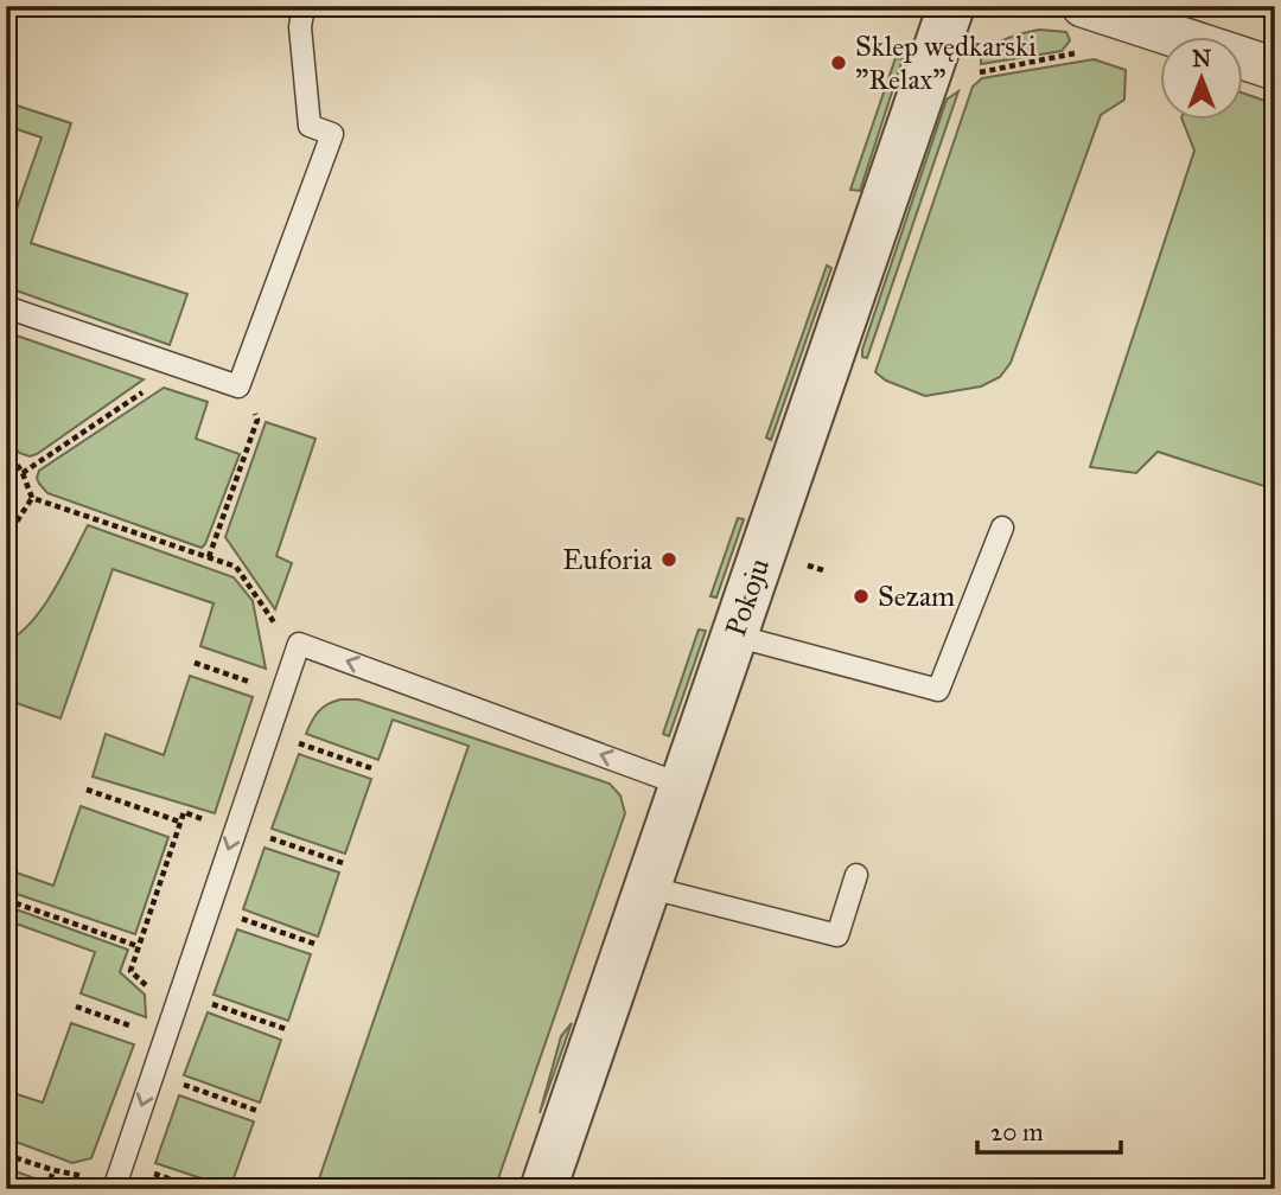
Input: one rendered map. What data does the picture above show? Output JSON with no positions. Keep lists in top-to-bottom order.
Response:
{
  "streets": {
    "street": ["Pokoju"]
  },
  "places": ["Sklep wędkarski \"Relax\"", "Euforia", "Sezam"],
  "scale_bar": "20 m",
  "north": "top"
}
